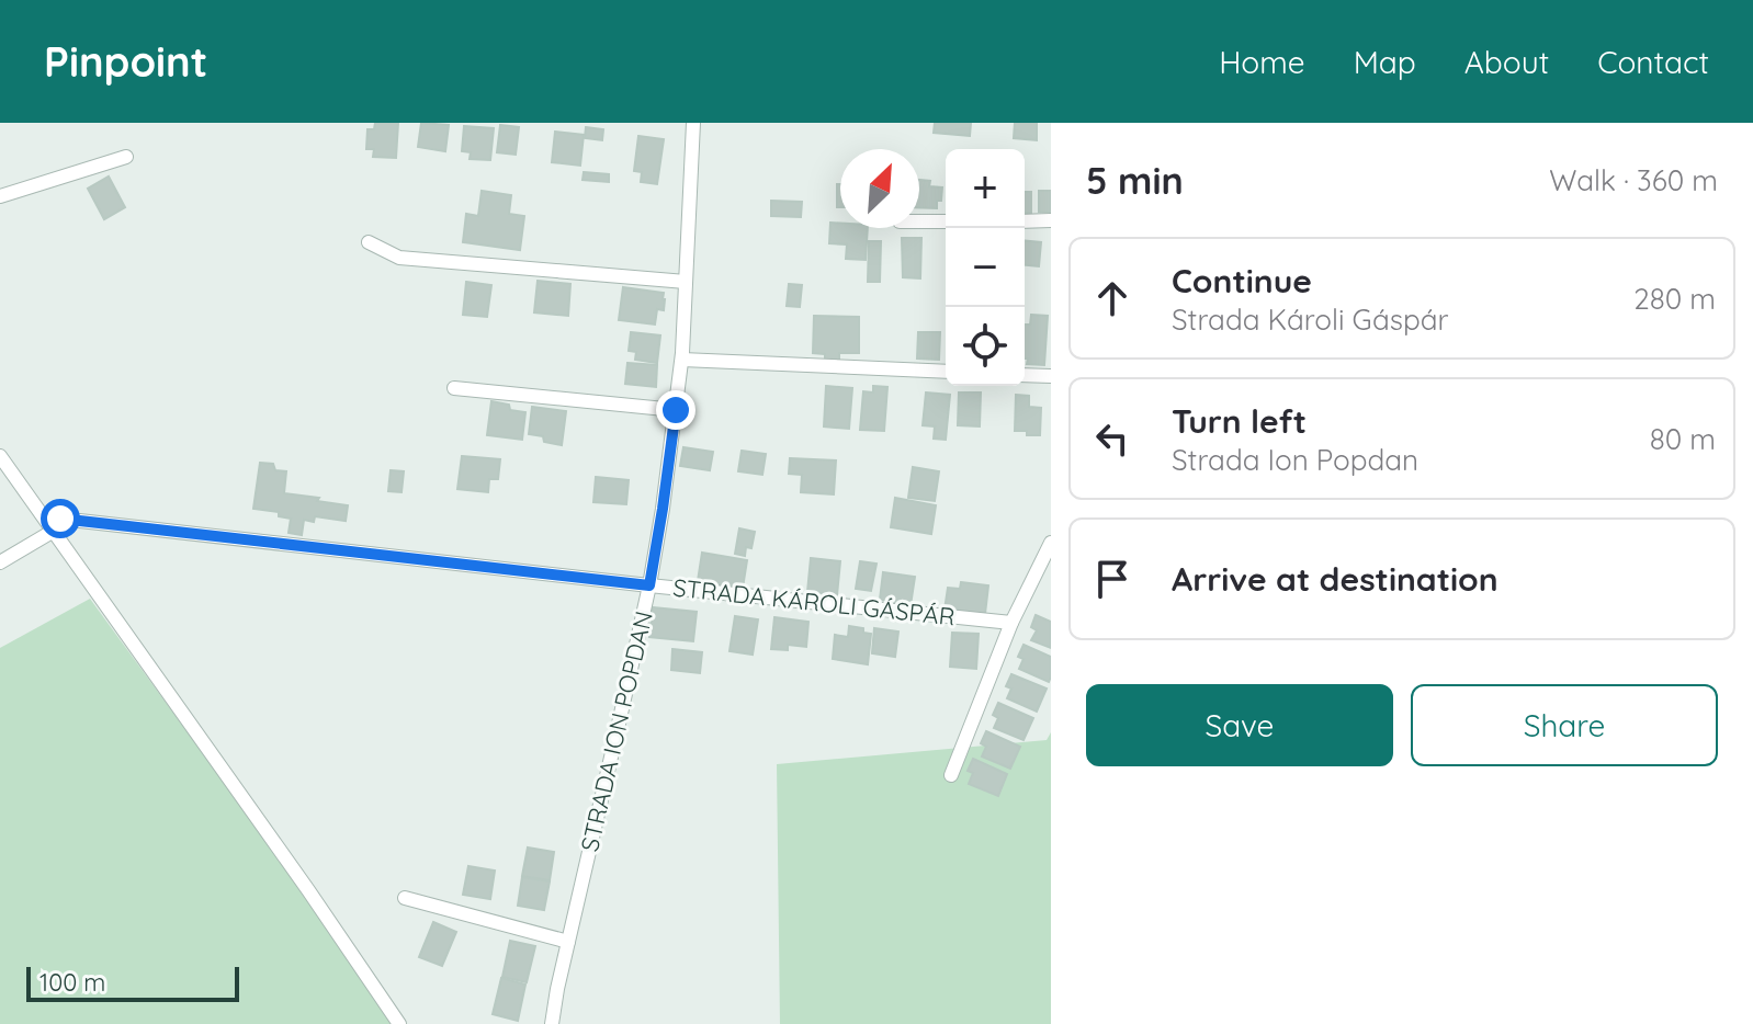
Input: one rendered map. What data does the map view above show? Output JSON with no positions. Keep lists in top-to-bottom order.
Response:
{
  "streets": {
    "street": ["STRADA KÁROLI GÁSPÁR", "STRADA ION POPDAN"]
  },
  "crossings": [
    ["STRADA KÁROLI GÁSPÁR", "STRADA ION POPDAN"]
  ],
  "scale_bar": "100 m",
  "north": "top right",
  "page": {
    "header": "Pinpoint",
    "nav": [
      "Home",
      "Map",
      "About",
      "Contact"
    ],
    "heading": ["5 min", "Walk · 360 m"],
    "map_buttons": ["+", "−"],
    "list": [
      ["Continue", "Strada Károli Gáspár", "280 m"],
      ["Turn left", "Strada Ion Popdan", "80 m"],
      "Arrive at destination"
    ],
    "buttons": ["Save", "Share"],
    "scale": "100 m"
  }
}
